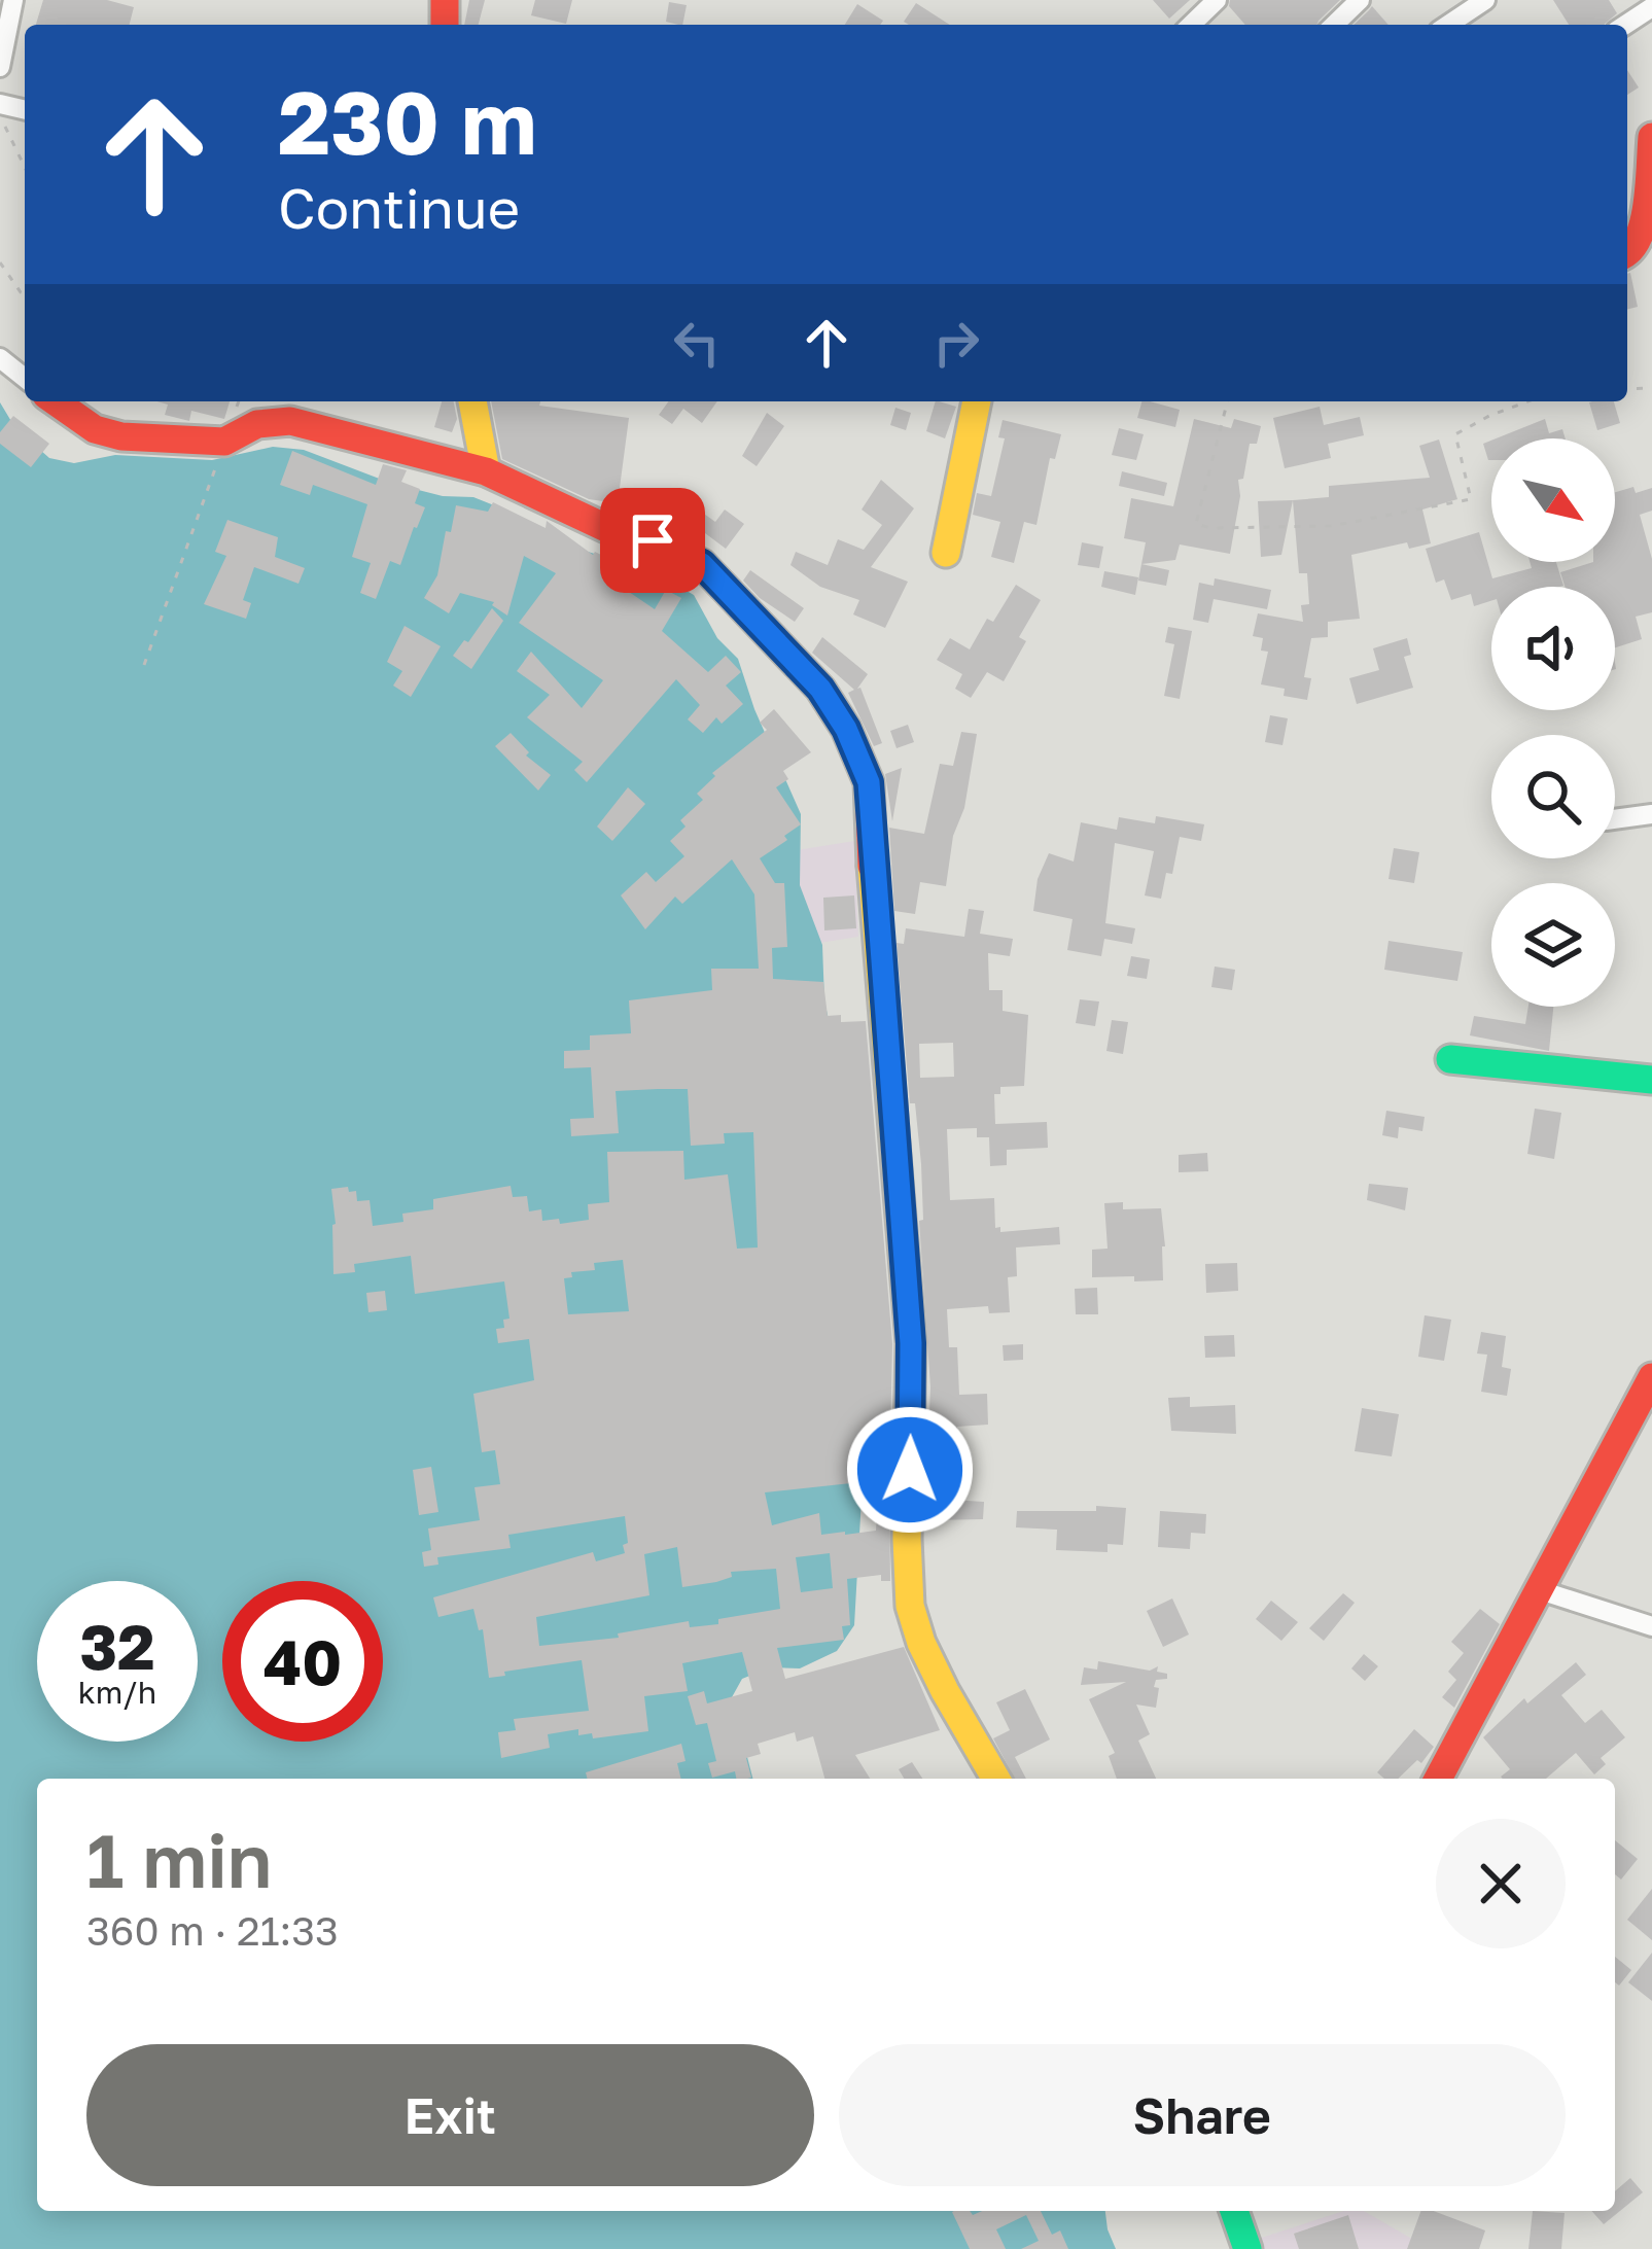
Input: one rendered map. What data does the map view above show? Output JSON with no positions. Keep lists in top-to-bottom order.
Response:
{
  "north": "bottom right",
  "page": {
    "turn": ["230 m", "Continue"],
    "speed": "32 km/h",
    "limit": "40",
    "heading": ["1 min", "360 m · 21:33"],
    "buttons": ["Exit", "Share"]
  }
}
